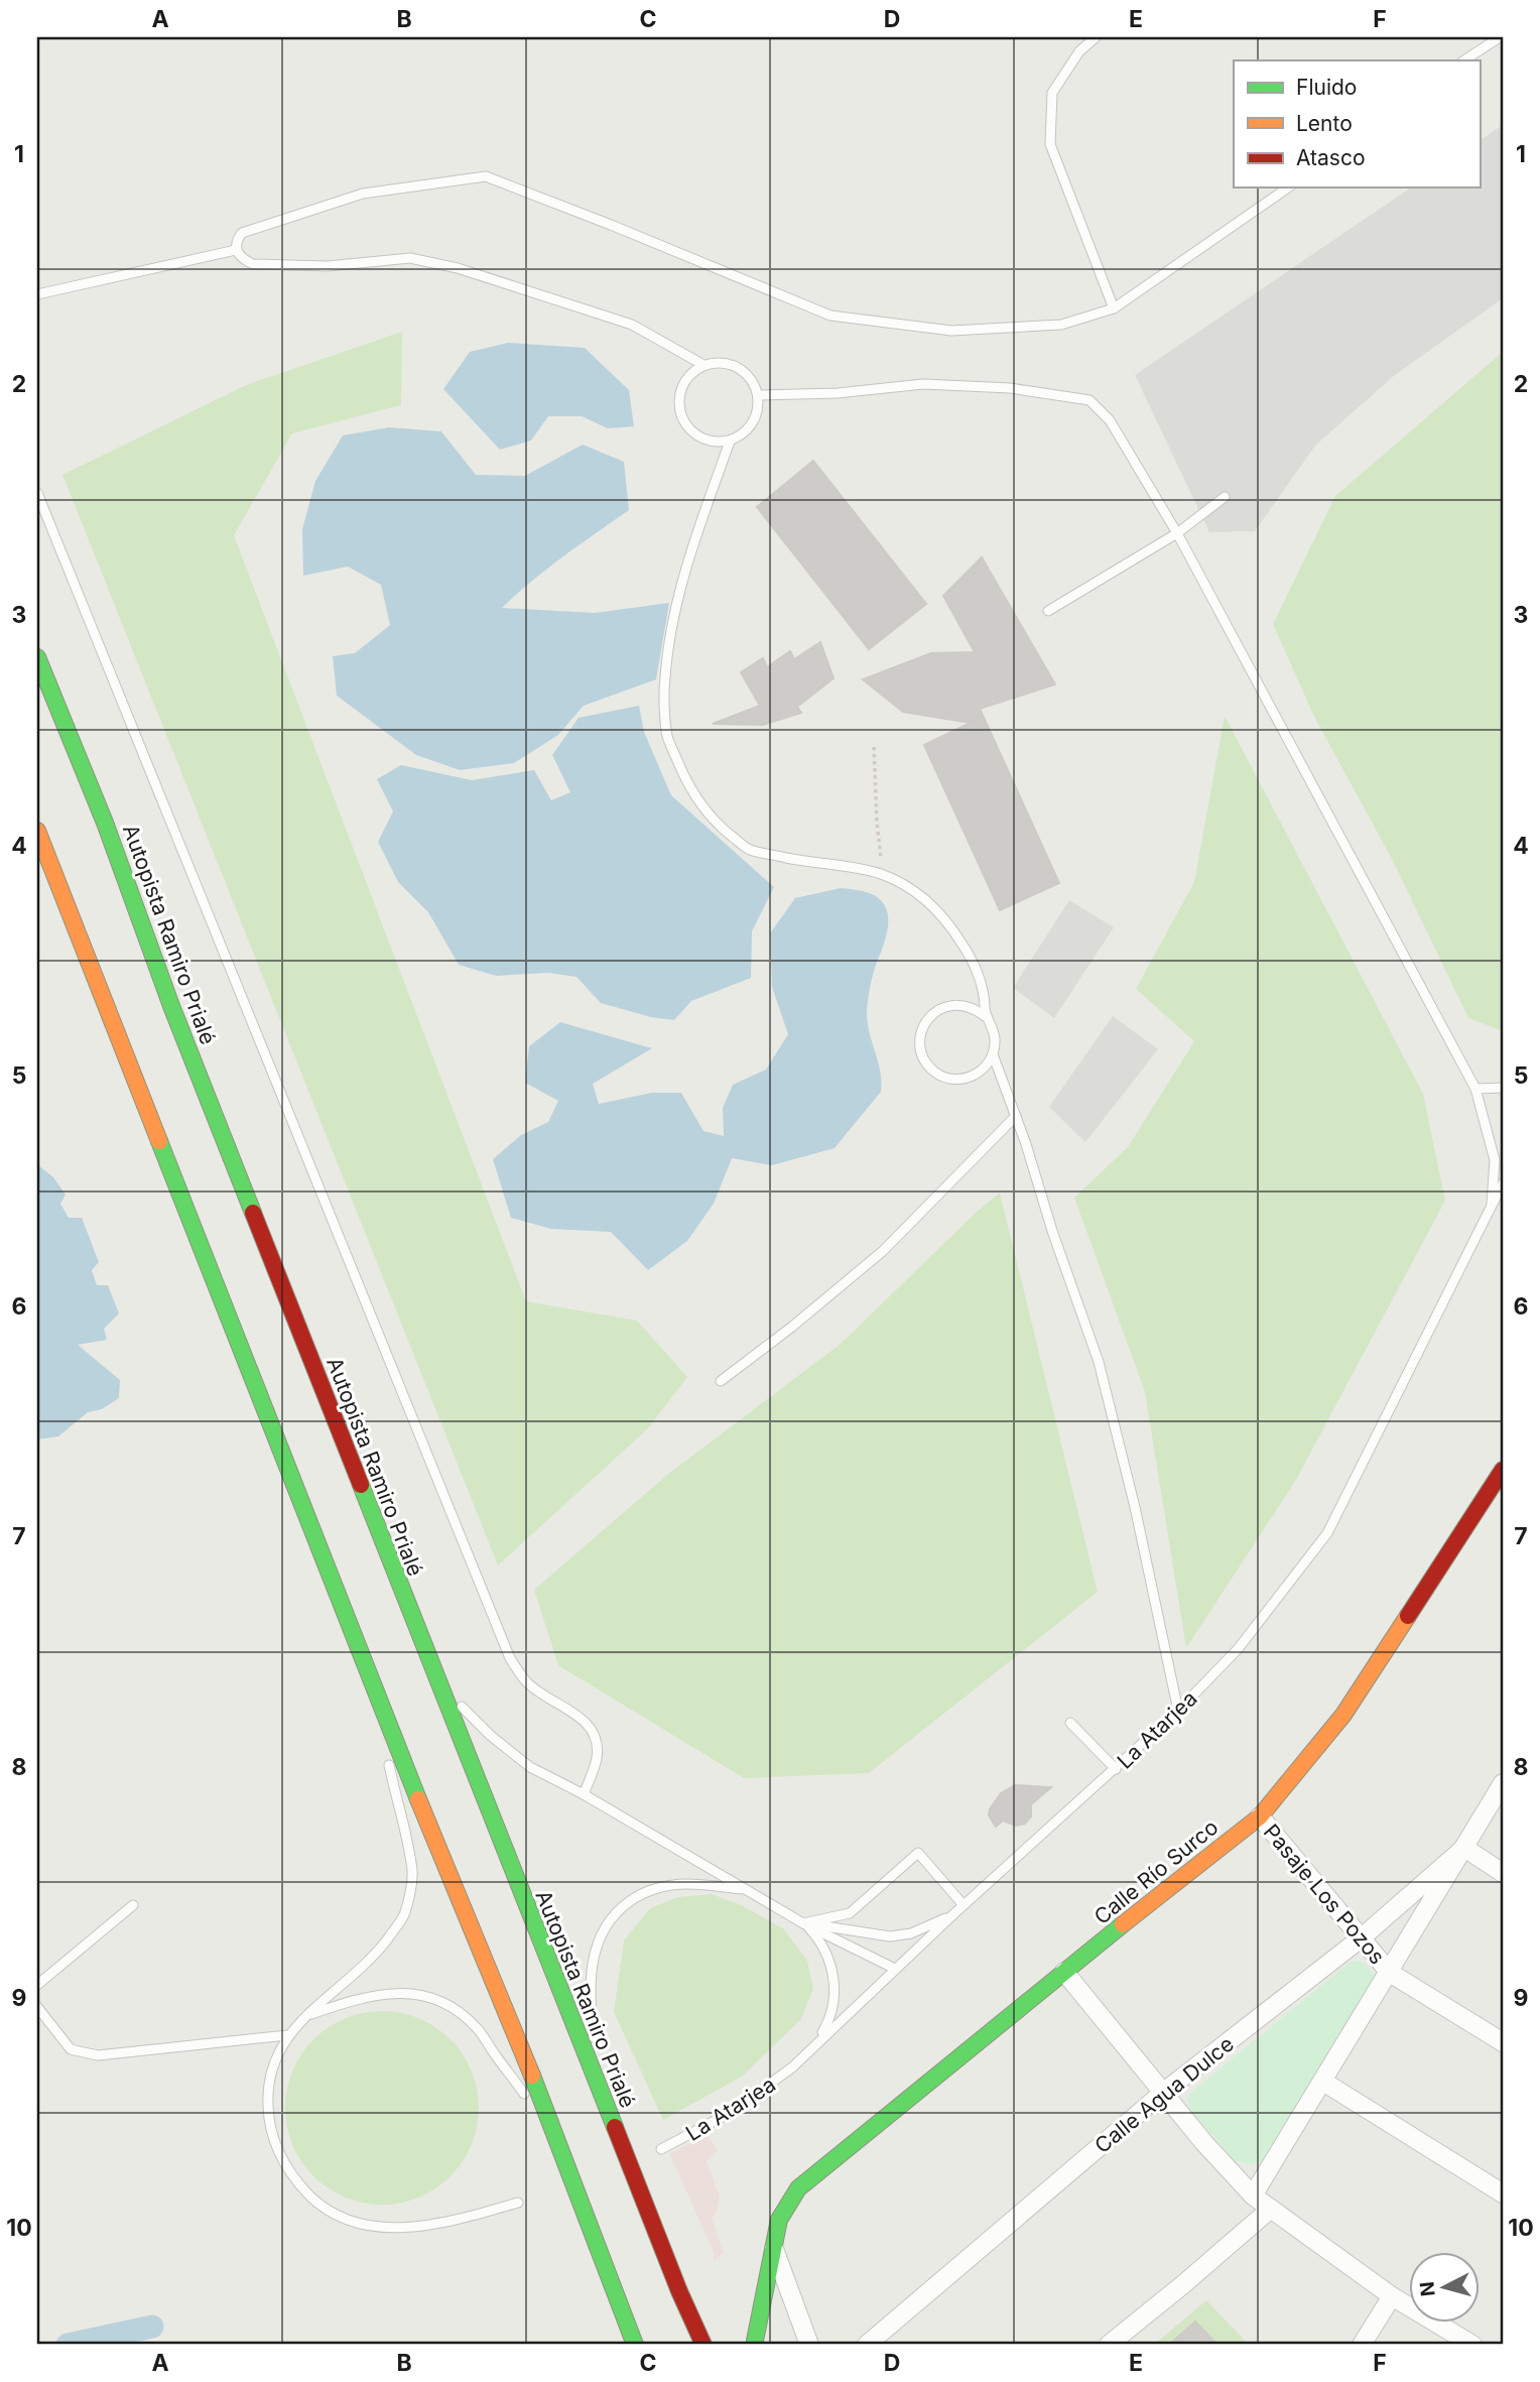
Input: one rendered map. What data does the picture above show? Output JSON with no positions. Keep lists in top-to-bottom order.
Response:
{
  "streets": {
    "main road": ["Autopista Ramiro Prialé", "Calle Río Surco"],
    "street": ["Pasaje Los Pozos", "Calle Agua Dulce"],
    "lane": ["La Atarjea"]
  },
  "crossings": [
    ["Calle Río Surco", "Pasaje Los Pozos"],
    ["Pasaje Los Pozos", "Calle Agua Dulce"]
  ],
  "legend": ["Fluido", "Lento", "Atasco"],
  "north": "left",
  "grid": {
    "columns": [
      "A",
      "B",
      "C",
      "D",
      "E",
      "F"
    ],
    "rows": [
      "1",
      "2",
      "3",
      "4",
      "5",
      "6",
      "7",
      "8",
      "9",
      "10"
    ]
  }
}
